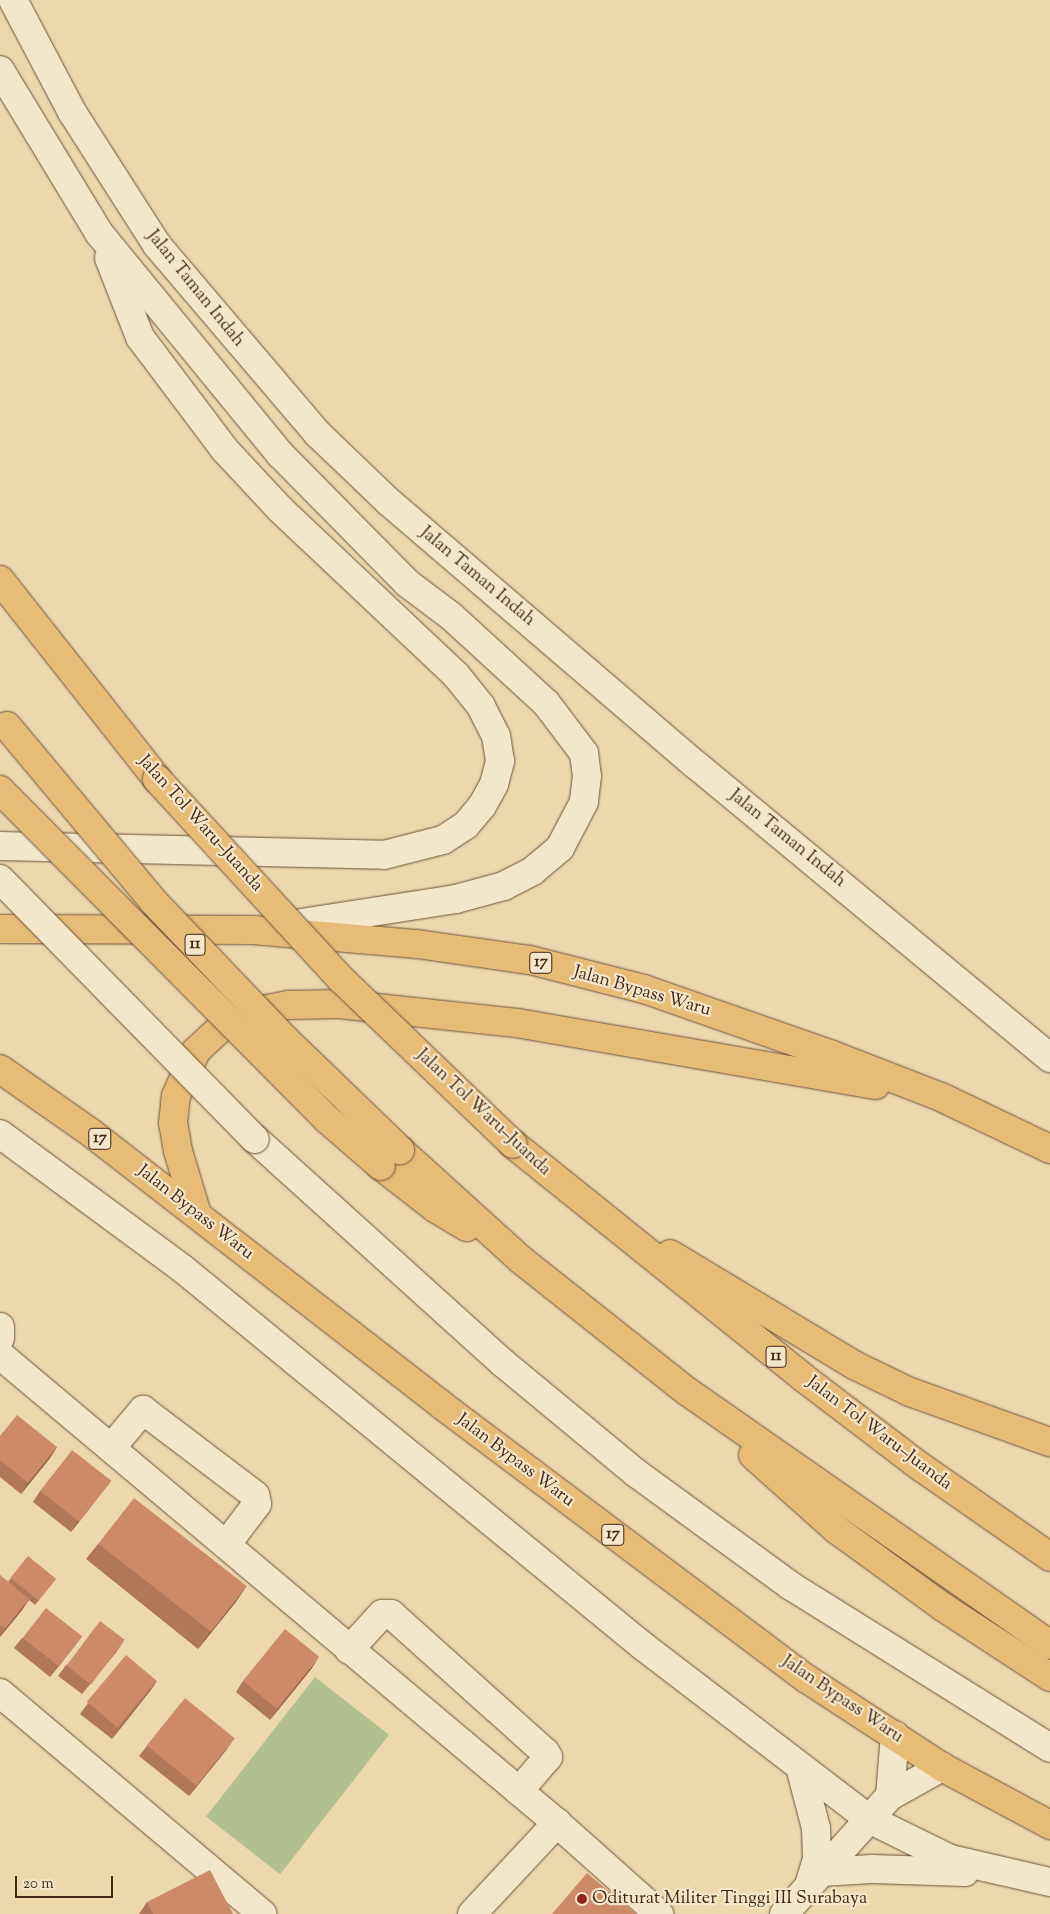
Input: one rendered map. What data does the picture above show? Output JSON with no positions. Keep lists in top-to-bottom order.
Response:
{
  "streets": {
    "highway": [
      "Jalan Tol Waru–Juanda",
      "11",
      "17",
      "Jalan Bypass Waru"
    ],
    "street": ["Jalan Taman Indah"]
  },
  "places": ["Oditurat Militer Tinggi III Surabaya"],
  "scale_bar": "20 m"
}
